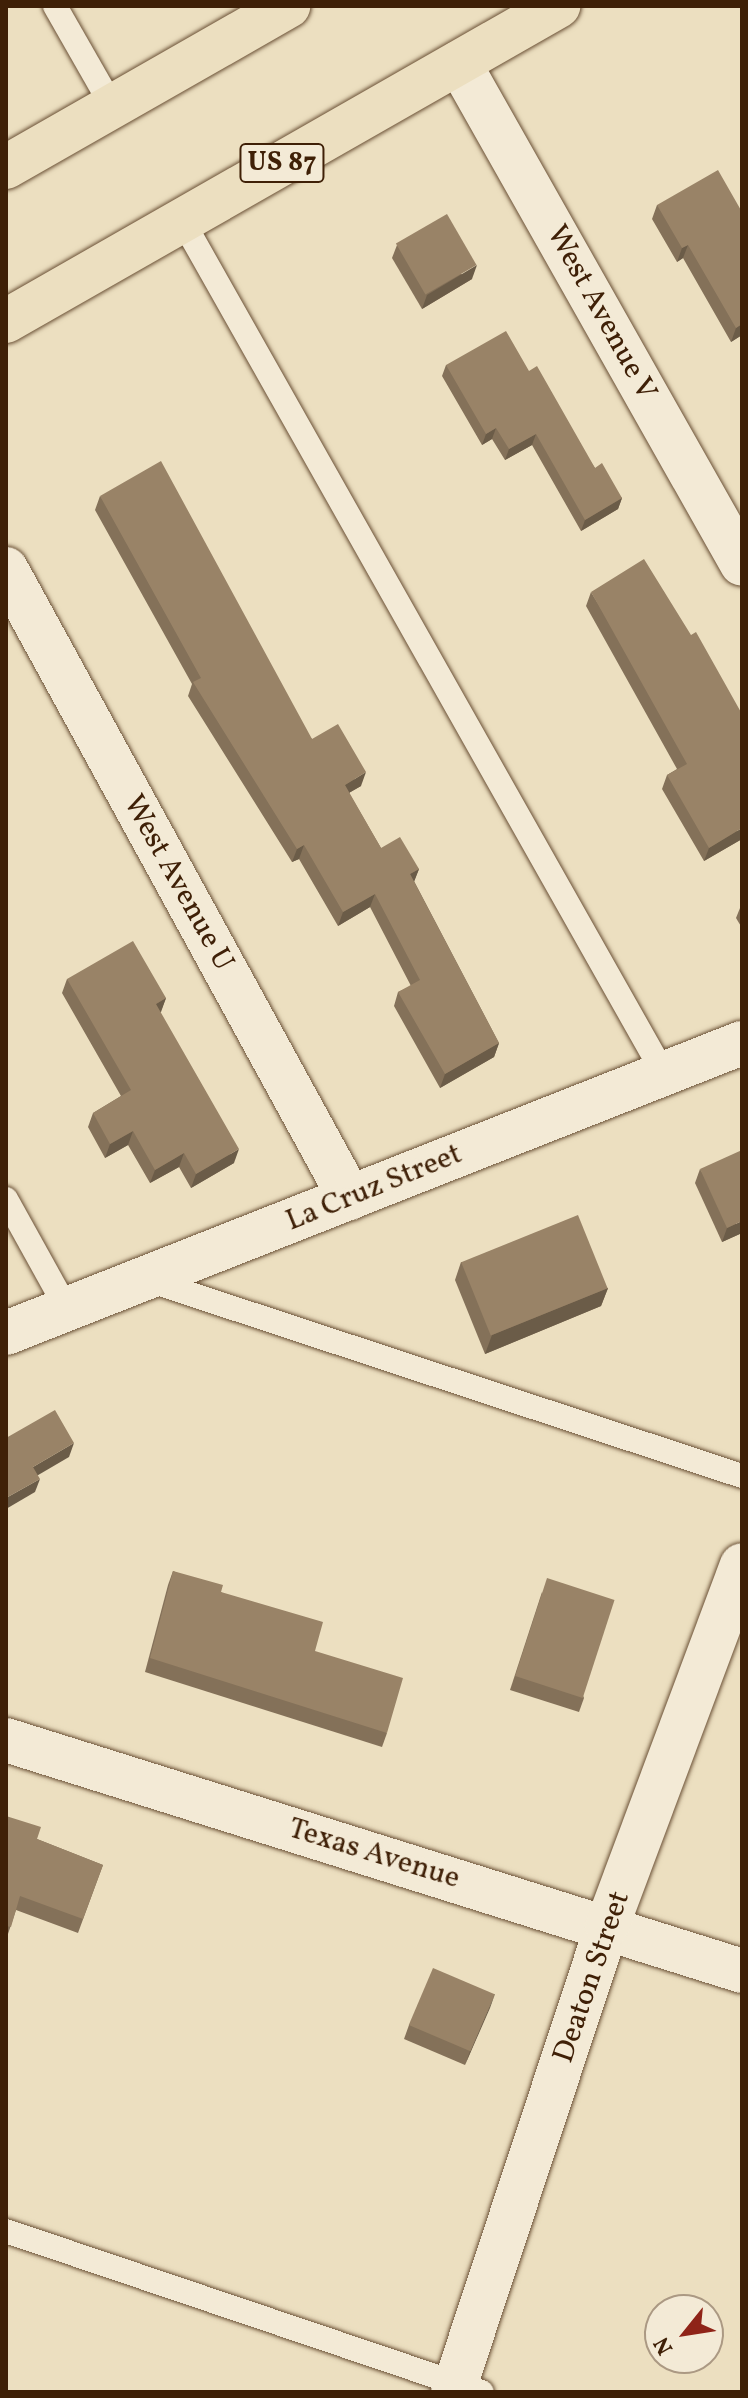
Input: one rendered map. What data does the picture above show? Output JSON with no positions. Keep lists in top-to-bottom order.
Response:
{
  "streets": {
    "main road": ["US 87"],
    "street": [
      "West Avenue V",
      "West Avenue U",
      "La Cruz Street",
      "Texas Avenue",
      "Deaton Street"
    ]
  },
  "crossings": [
    ["US 87", "West Avenue V"],
    ["West Avenue U", "La Cruz Street"],
    ["Texas Avenue", "Deaton Street"]
  ],
  "north": "bottom left"
}
